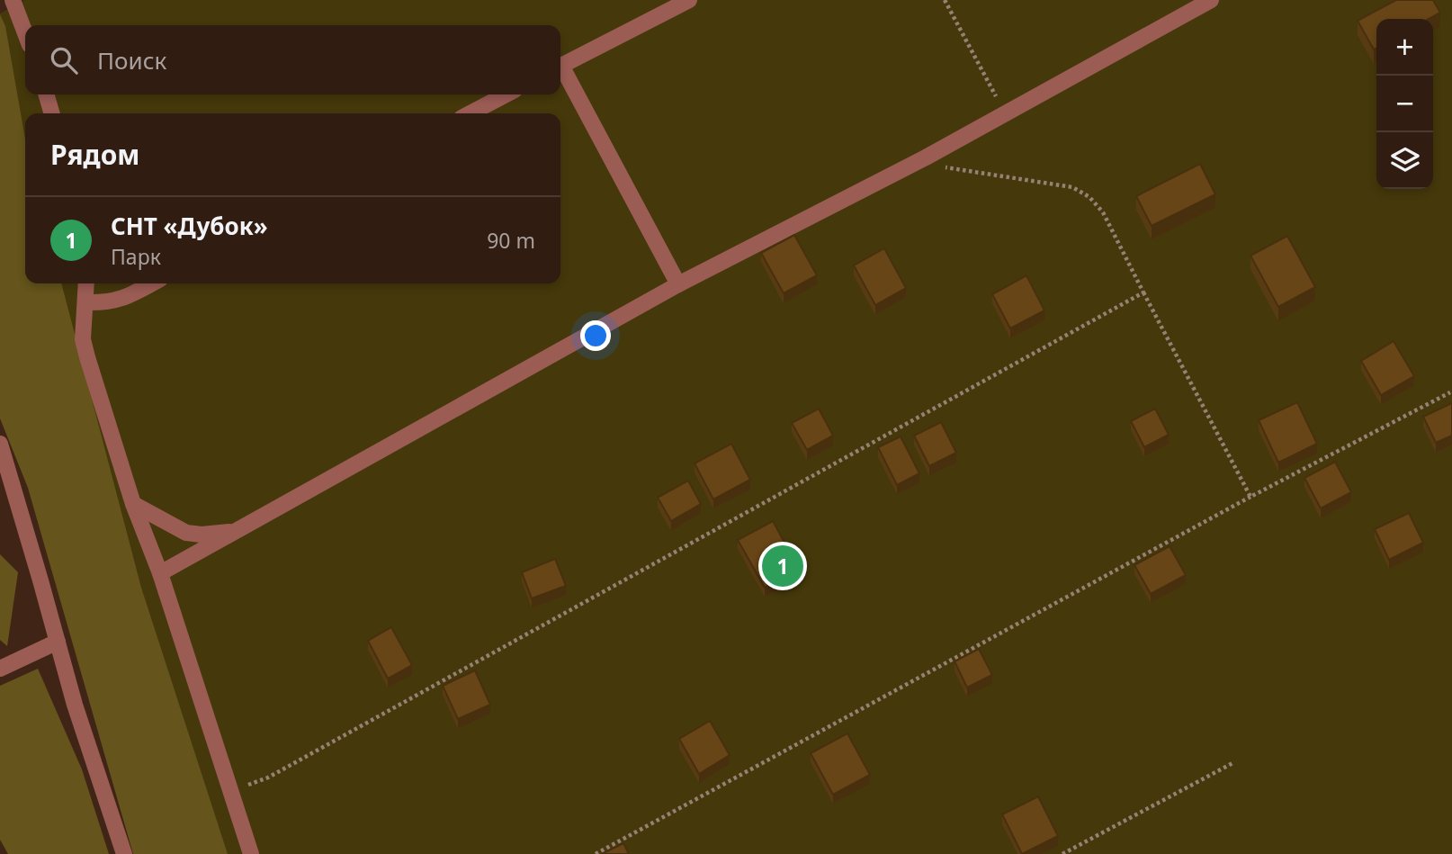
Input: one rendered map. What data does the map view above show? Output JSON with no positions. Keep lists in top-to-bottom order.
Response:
{
  "page": {
    "map_buttons": ["+", "−"],
    "search": "Поиск",
    "heading": "Рядом",
    "list": [
      {
        "mark": "1",
        "name": "СНТ «Дубок»",
        "note": "Парк",
        "value": "90 m"
      }
    ],
    "pins": "1"
  }
}
